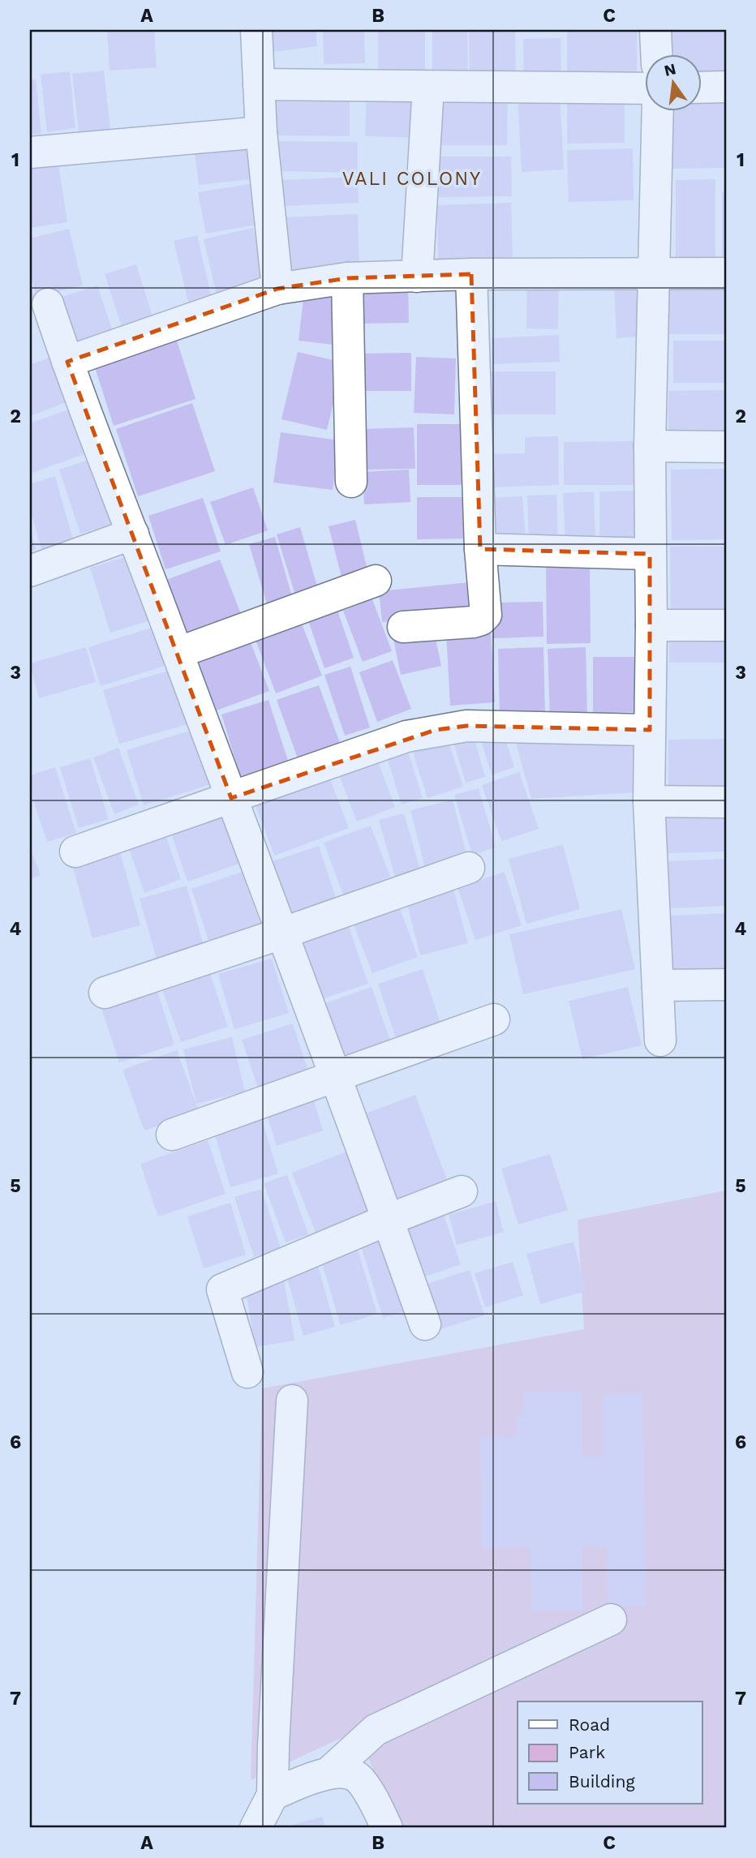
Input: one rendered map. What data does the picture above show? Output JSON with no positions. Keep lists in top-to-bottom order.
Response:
{
  "districts": ["VALI COLONY"],
  "legend": ["Road", "Park", "Building"],
  "north": "top",
  "grid": {
    "columns": ["A", "B", "C"],
    "rows": [
      "1",
      "2",
      "3",
      "4",
      "5",
      "6",
      "7"
    ]
  }
}
